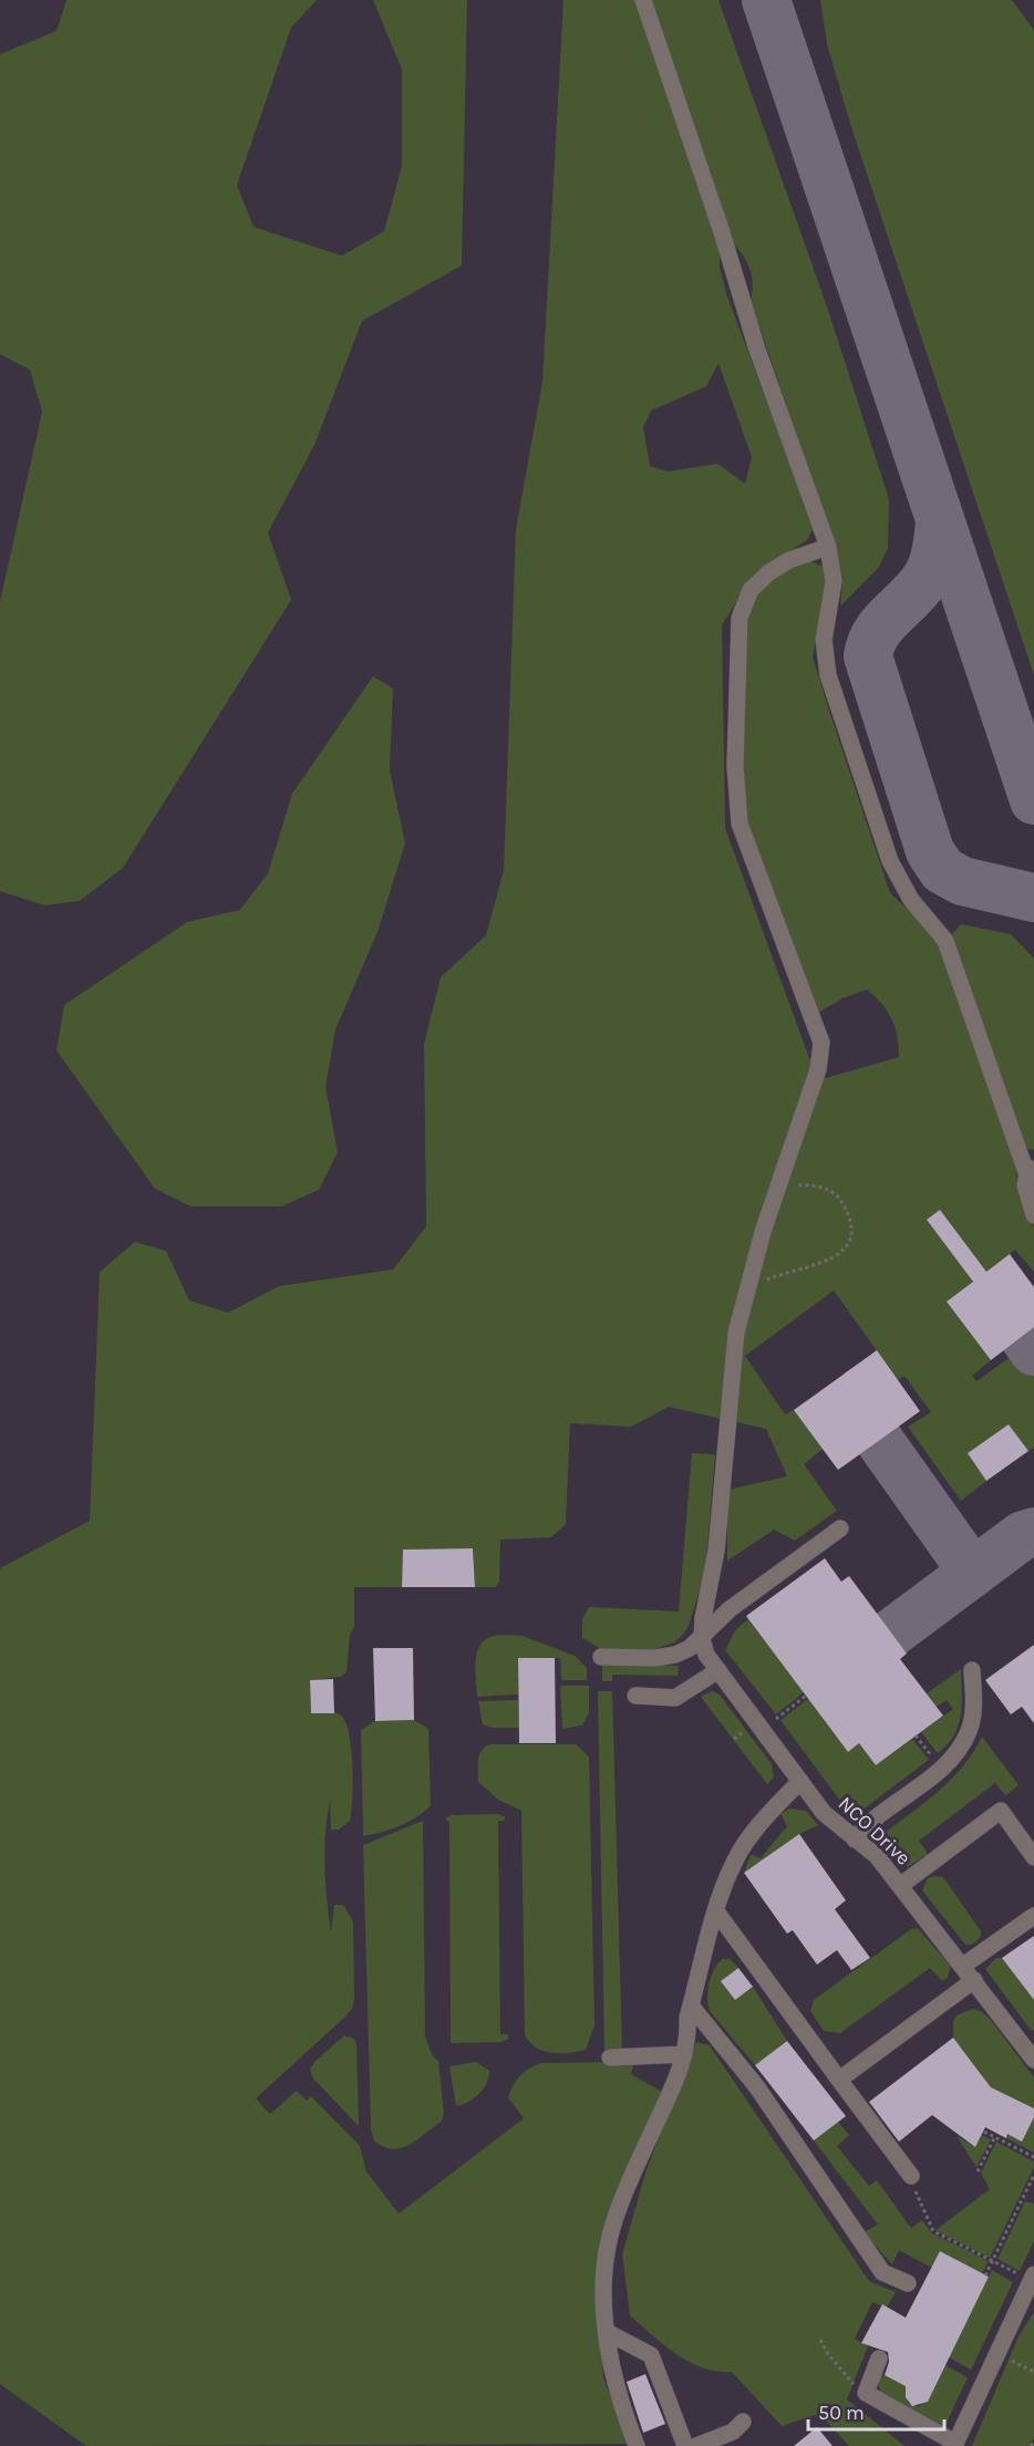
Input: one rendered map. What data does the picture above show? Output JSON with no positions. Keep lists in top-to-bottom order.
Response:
{
  "streets": {
    "lane": ["NCO Drive"]
  },
  "scale_bar": "50 m"
}
